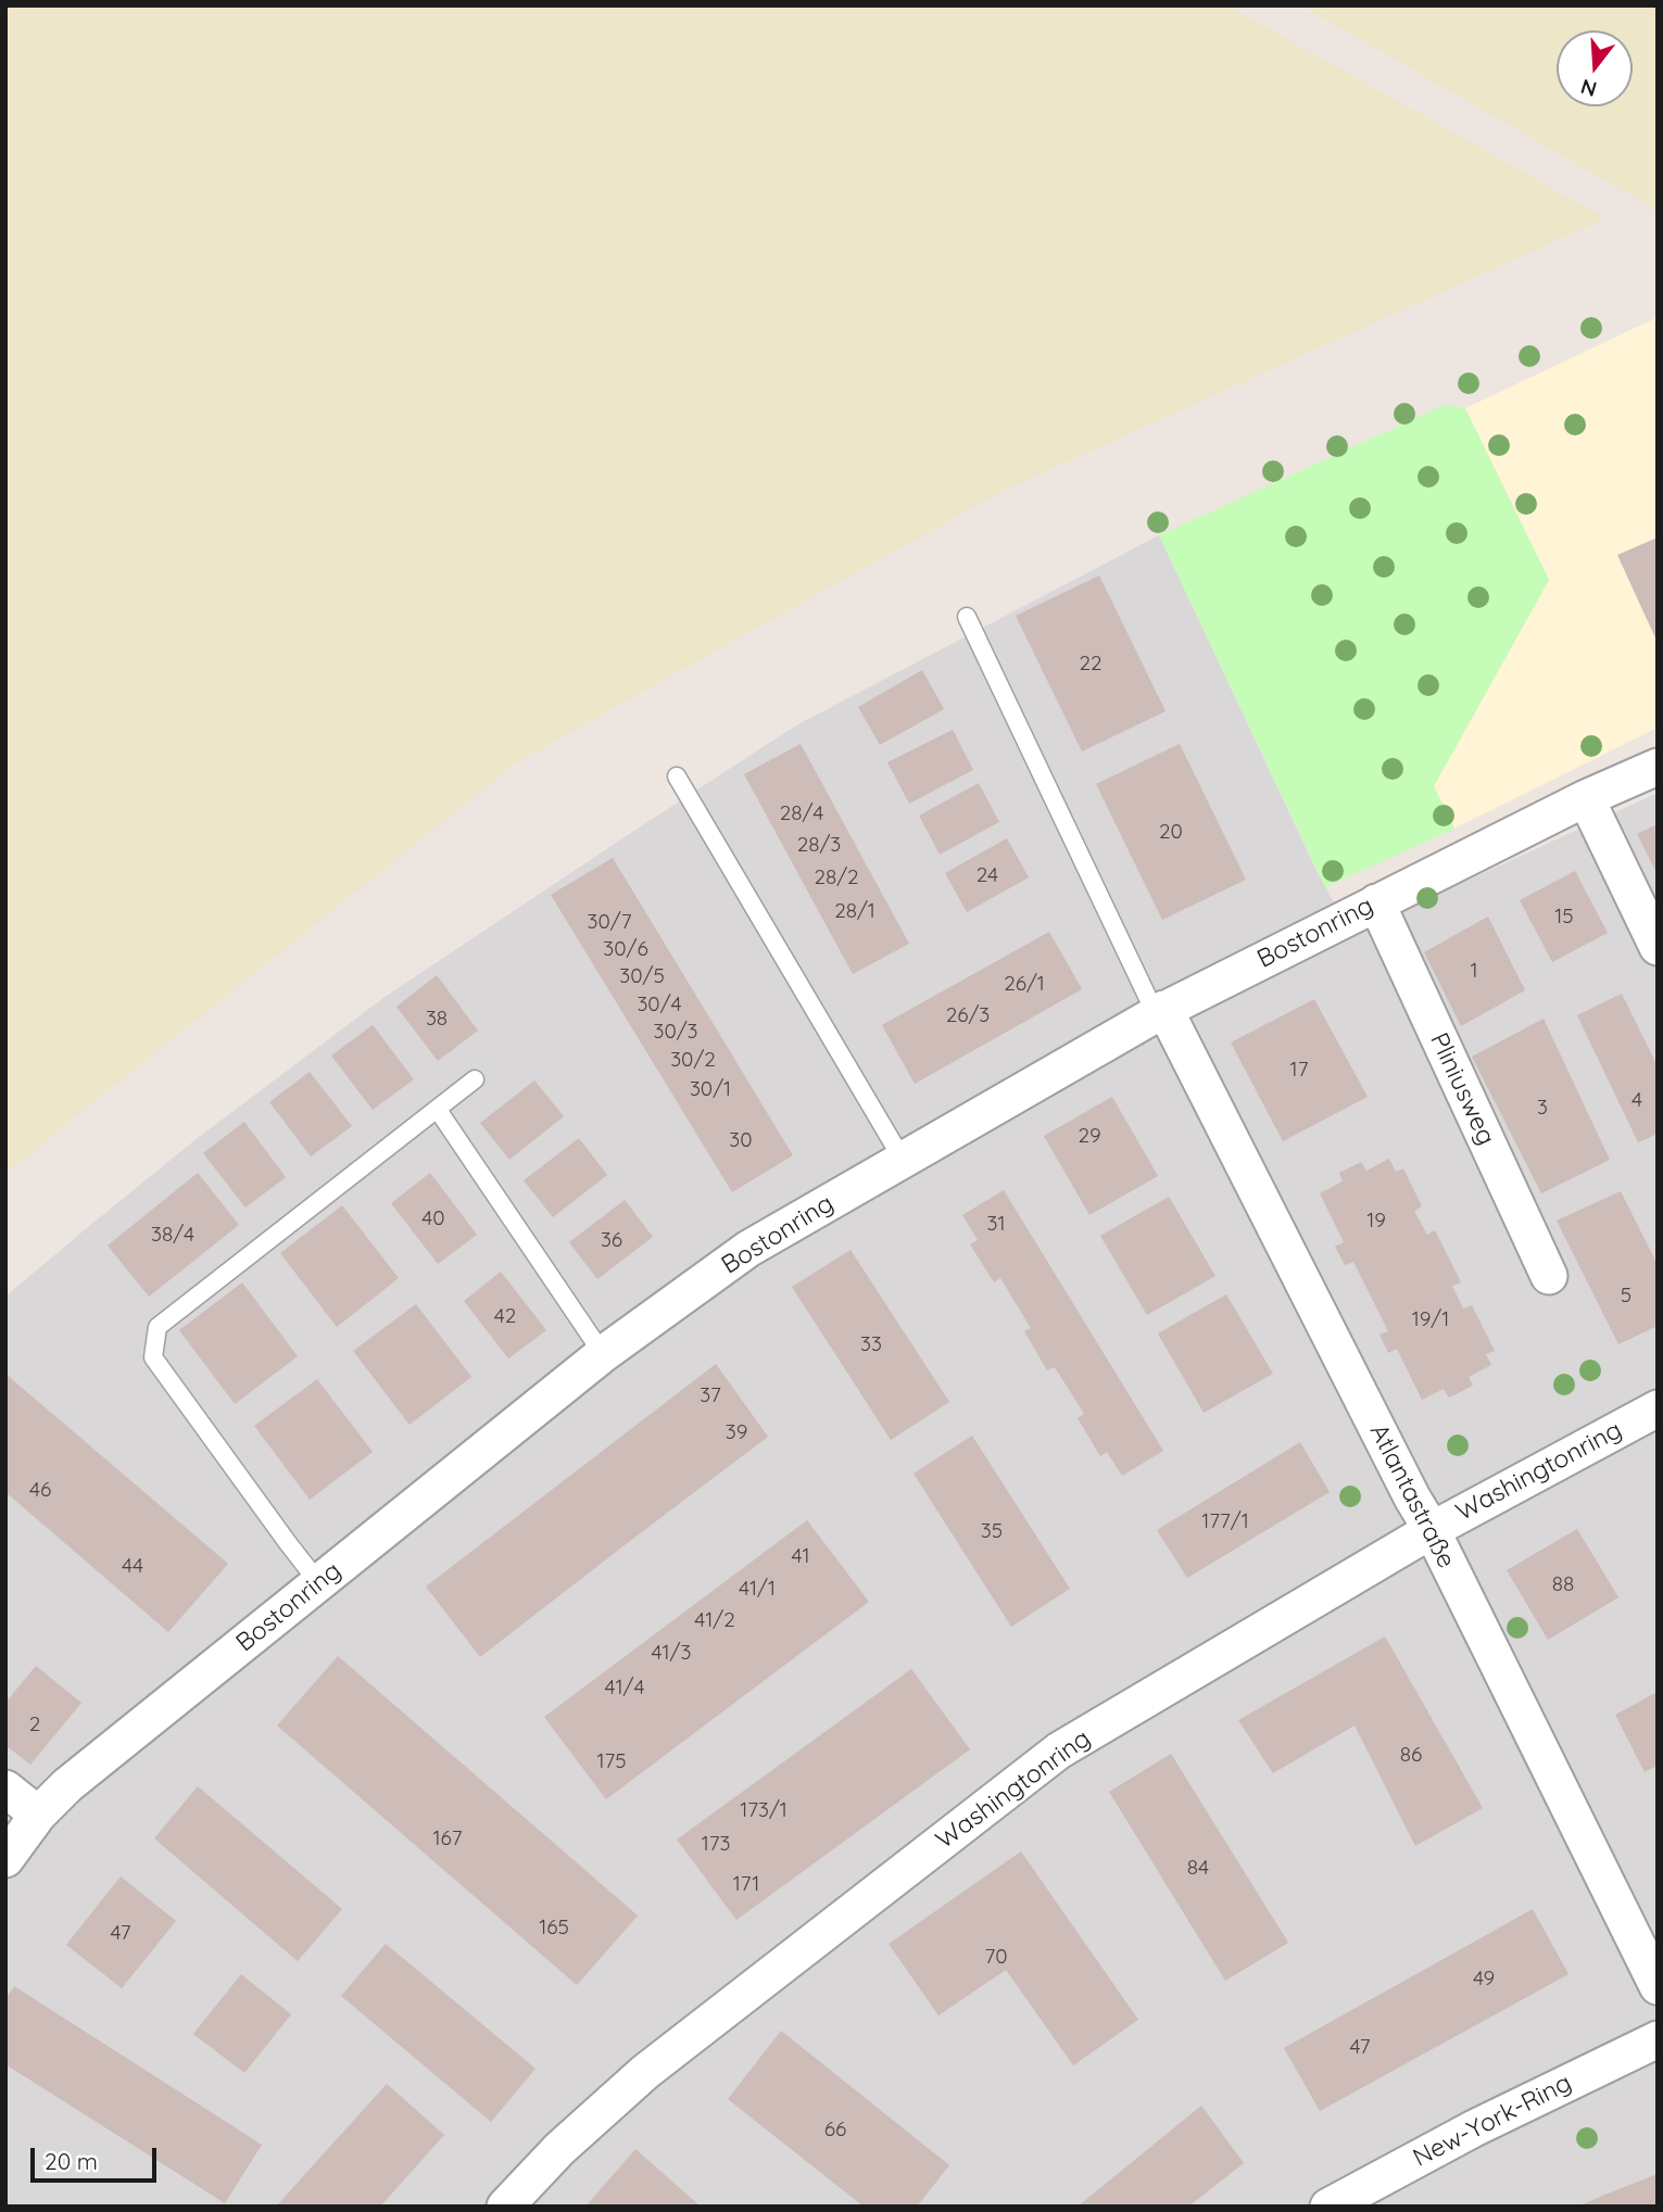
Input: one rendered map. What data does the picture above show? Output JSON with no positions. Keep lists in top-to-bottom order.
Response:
{
  "streets": {
    "street": [
      "Bostonring",
      "Pliniusweg",
      "Washingtonring",
      "Atlantastraße",
      "New-York-Ring"
    ]
  },
  "crossings": [
    ["Bostonring", "Pliniusweg"],
    ["Bostonring", "Atlantastraße"],
    ["Washingtonring", "Atlantastraße"]
  ],
  "house_numbers": [
    "22",
    "28/4",
    "20",
    "28/3",
    "24",
    "28/2",
    "28/1",
    "15",
    "30/7",
    "30/6",
    "1",
    "30/5",
    "26/1",
    "30/4",
    "26/3",
    "38",
    "30/3",
    "30/2",
    "17",
    "30/1",
    "4",
    "3",
    "29",
    "30",
    "40",
    "19",
    "31",
    "38/4",
    "36",
    "5",
    "42",
    "19/1",
    "33",
    "37",
    "39",
    "46",
    "177/1",
    "35",
    "41",
    "44",
    "88",
    "41/1",
    "41/2",
    "41/3",
    "41/4",
    "2",
    "86",
    "175",
    "173/1",
    "167",
    "173",
    "84",
    "171",
    "165",
    "47",
    "70",
    "49",
    "47",
    "66"
  ],
  "scale_bar": "20 m",
  "north": "bottom"
}
